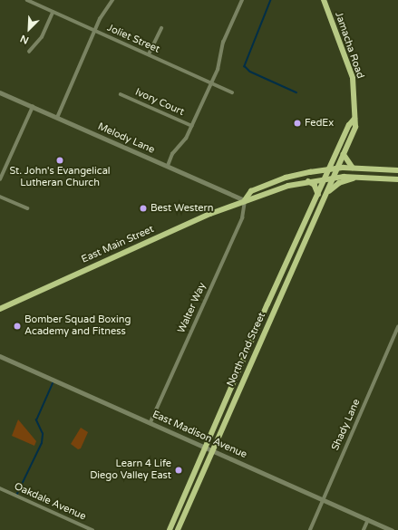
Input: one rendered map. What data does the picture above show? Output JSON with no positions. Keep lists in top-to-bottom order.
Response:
{
  "streets": {
    "main road": ["Jamacha Road", "East Main Street", "North 2nd Street"],
    "street": [
      "Joliet Street",
      "Ivory Court",
      "Melody Lane",
      "Walter Way",
      "Shady Lane",
      "East Madison Avenue",
      "Oakdale Avenue"
    ]
  },
  "crossings": [
    ["Jamacha Road", "East Main Street"],
    ["Jamacha Road", "North 2nd Street"],
    ["Melody Lane", "East Main Street"],
    ["Melody Lane", "Walter Way"],
    ["East Main Street", "Walter Way"],
    ["East Main Street", "North 2nd Street"],
    ["Walter Way", "East Madison Avenue"],
    ["North 2nd Street", "East Madison Avenue"],
    ["Shady Lane", "East Madison Avenue"]
  ],
  "places": [
    "FedEx",
    "St. John's Evangelical Lutheran Church",
    "Best Western",
    "Bomber Squad Boxing Academy and Fitness",
    "Learn 4 Life Diego Valley East"
  ],
  "north": "bottom left"
}
